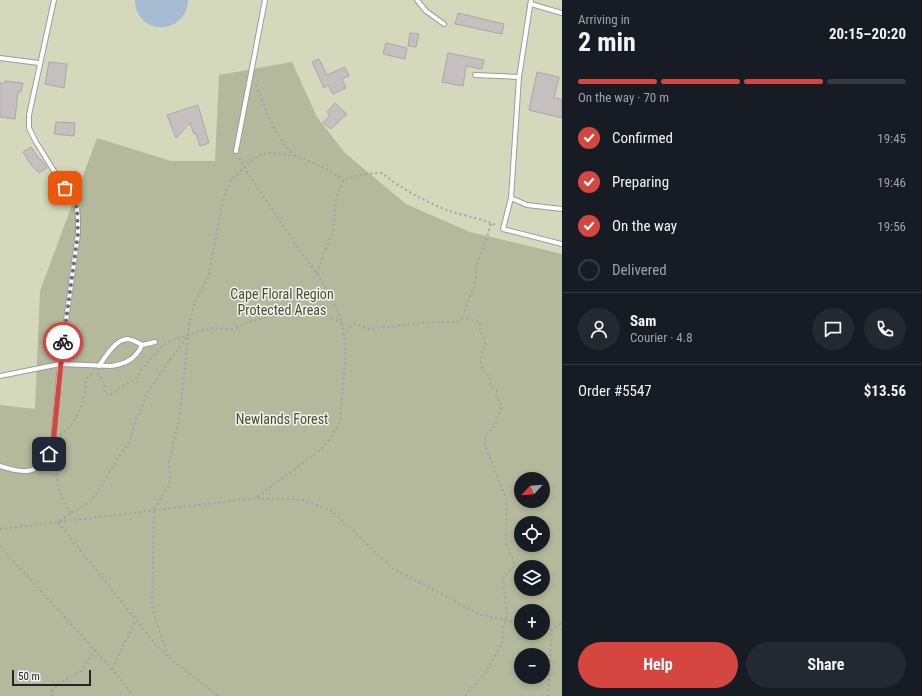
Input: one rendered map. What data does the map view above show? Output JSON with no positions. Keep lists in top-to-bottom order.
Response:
{
  "parks": ["Cape Floral Region Protected Areas", "Newlands Forest"],
  "scale_bar": "50 m",
  "north": "bottom left",
  "page": {
    "heading": ["2 min", "Arriving in", "20:15–20:20"],
    "panel": [
      "Sam",
      "Courier · 4.8",
      "Order #5547",
      "$13.56"
    ],
    "bar": "On the way · 70 m",
    "list": [
      ["Confirmed", "19:45"],
      ["Preparing", "19:46"],
      ["On the way", "19:56"],
      "Delivered"
    ],
    "map_buttons": ["+", "−"],
    "buttons": ["Help", "Share"],
    "scale": "50 m"
  }
}
